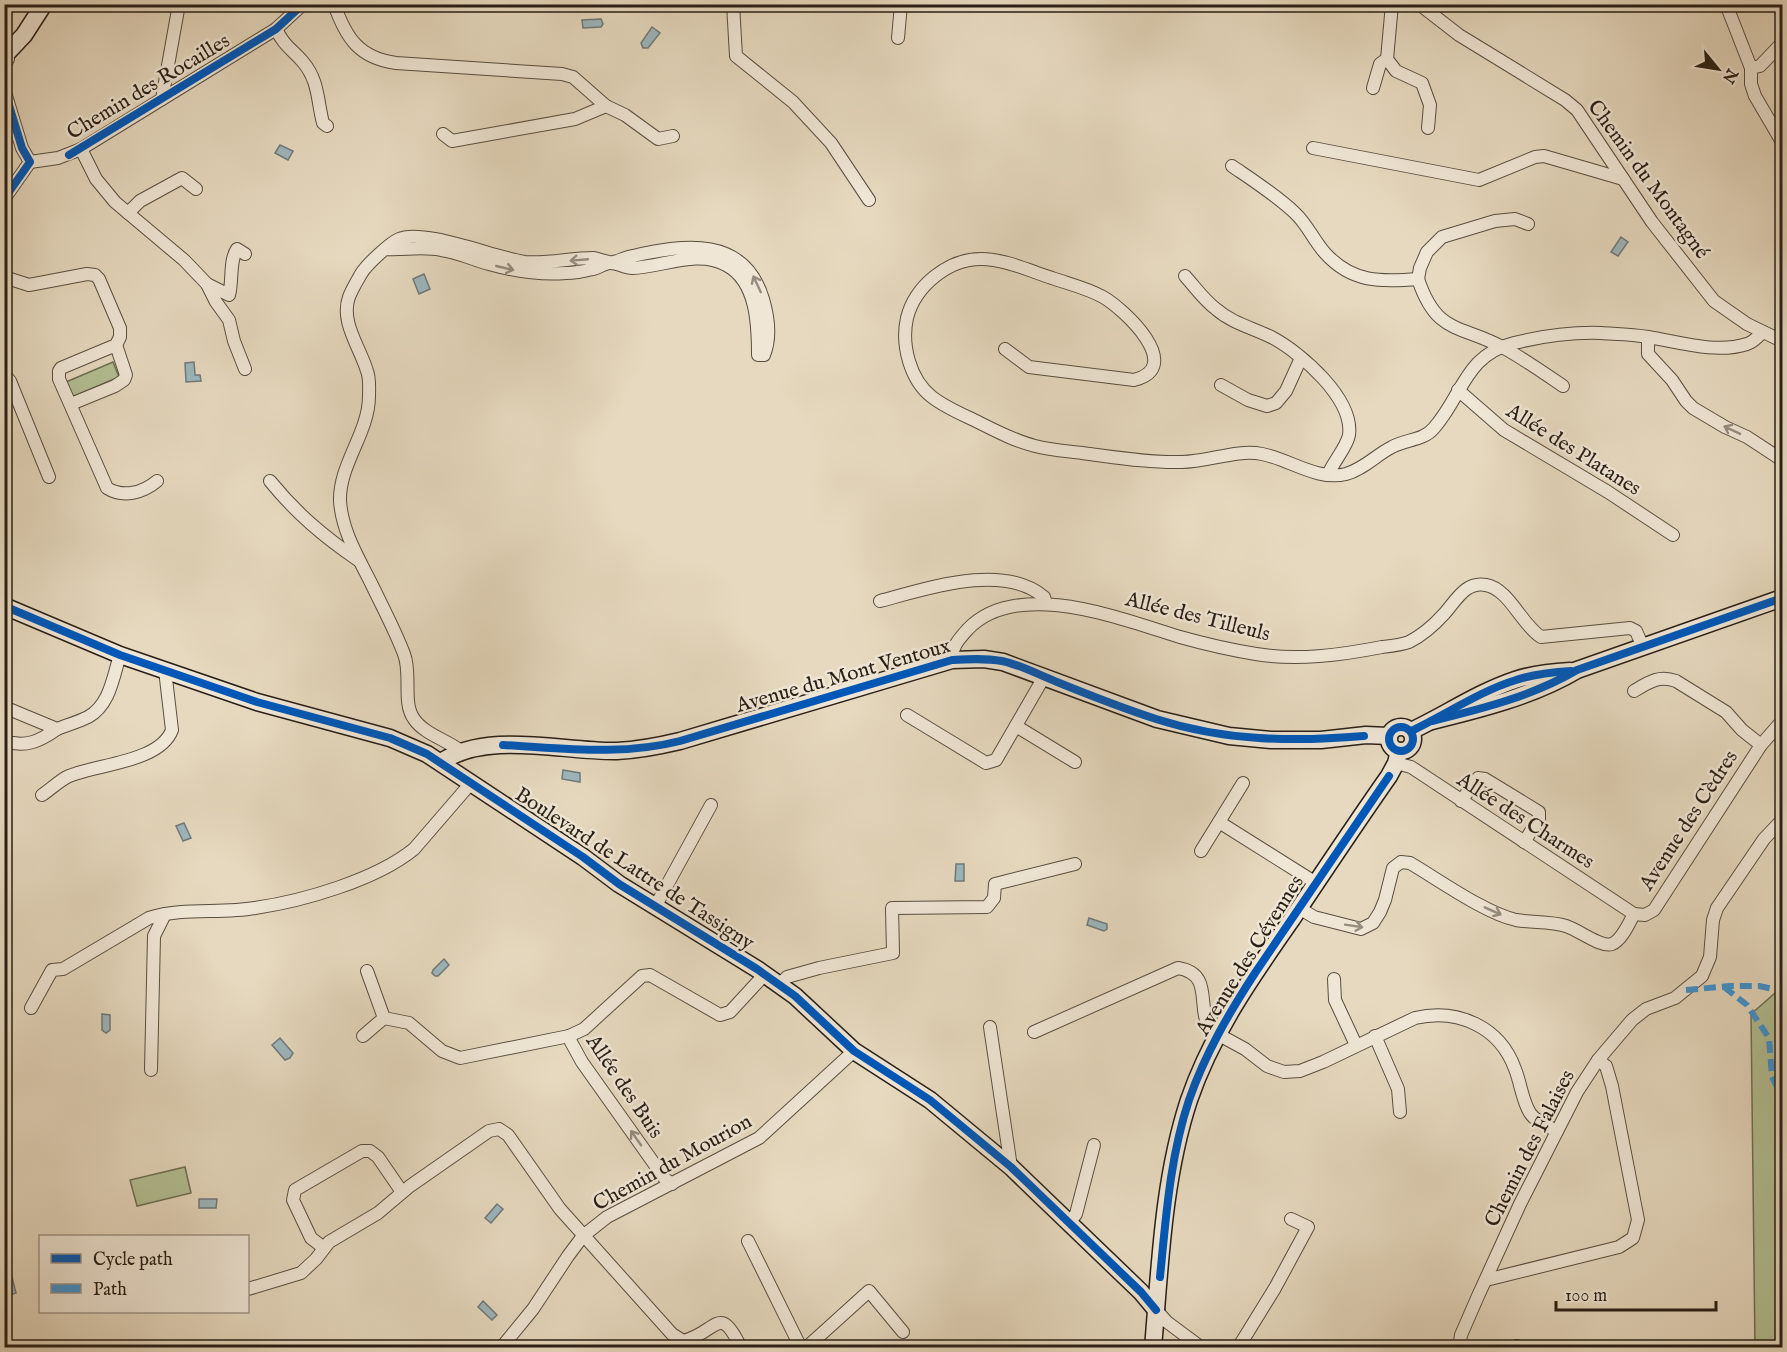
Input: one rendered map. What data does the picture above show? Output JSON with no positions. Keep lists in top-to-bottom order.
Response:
{
  "streets": {
    "street": [
      "Chemin des Rocailles",
      "Chemin du Montagné",
      "Allée des Platanes",
      "Allée des Tilleuls",
      "Avenue du Mont Ventoux",
      "Allée des Charmes",
      "Avenue des Cèdres",
      "Boulevard de Lattre de Tassigny",
      "Avenue des Cévennes",
      "Allée des Buis",
      "Chemin des Falaises",
      "Chemin du Mourion"
    ]
  },
  "crossings": [
    ["Allée des Tilleuls", "Avenue du Mont Ventoux"],
    ["Avenue du Mont Ventoux", "Allée des Charmes"],
    ["Avenue du Mont Ventoux", "Boulevard de Lattre de Tassigny"],
    ["Avenue du Mont Ventoux", "Avenue des Cévennes"],
    ["Allée des Charmes", "Avenue des Cèdres"],
    ["Allée des Charmes", "Avenue des Cévennes"],
    ["Avenue des Cèdres", "Avenue des Cévennes"],
    ["Boulevard de Lattre de Tassigny", "Avenue des Cévennes"],
    ["Boulevard de Lattre de Tassigny", "Chemin du Mourion"],
    ["Allée des Buis", "Chemin du Mourion"]
  ],
  "one_way": ["Avenue des Cèdres", "Allée des Buis"],
  "legend": ["Cycle path", "Path"],
  "scale_bar": "100 m",
  "north": "bottom right"
}
